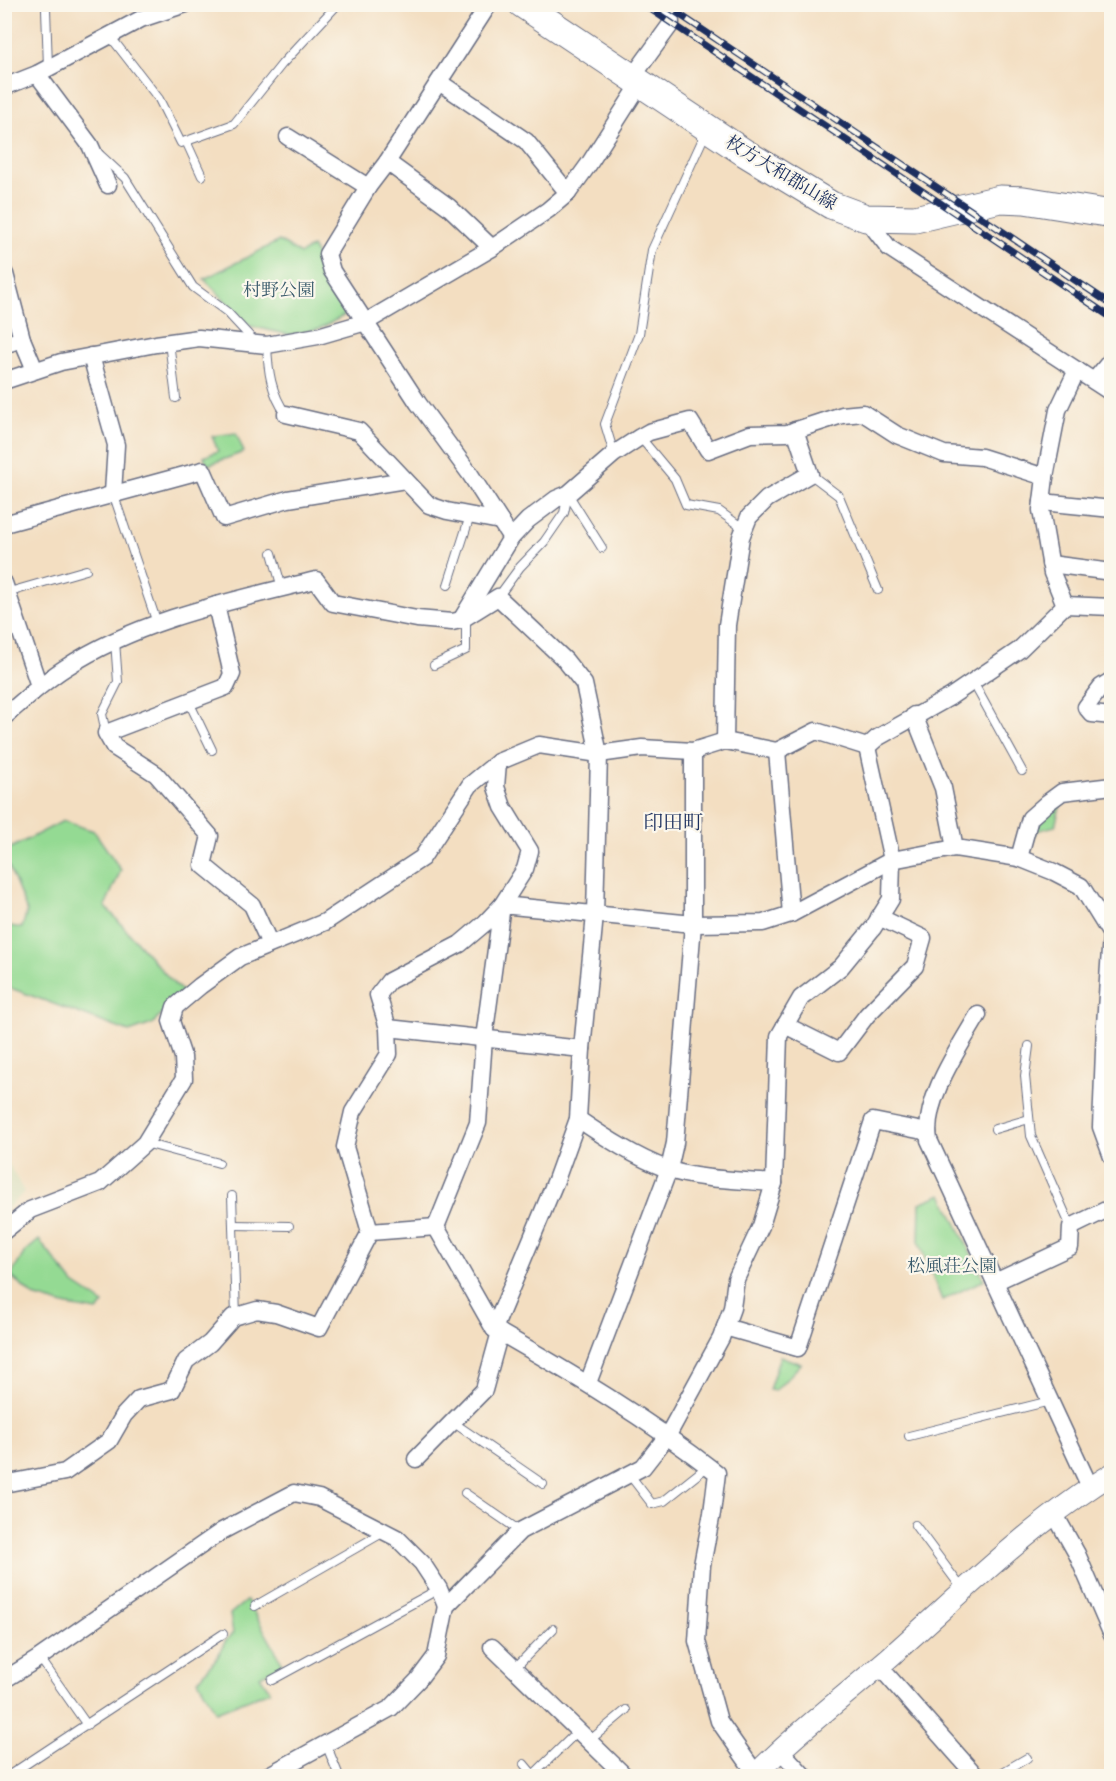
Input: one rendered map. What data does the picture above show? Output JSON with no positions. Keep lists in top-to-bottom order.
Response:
{
  "streets": {
    "main road": ["枚方大和郡山線"]
  },
  "districts": ["印田町"],
  "parks": ["村野公園", "松風荘公園"]
}
